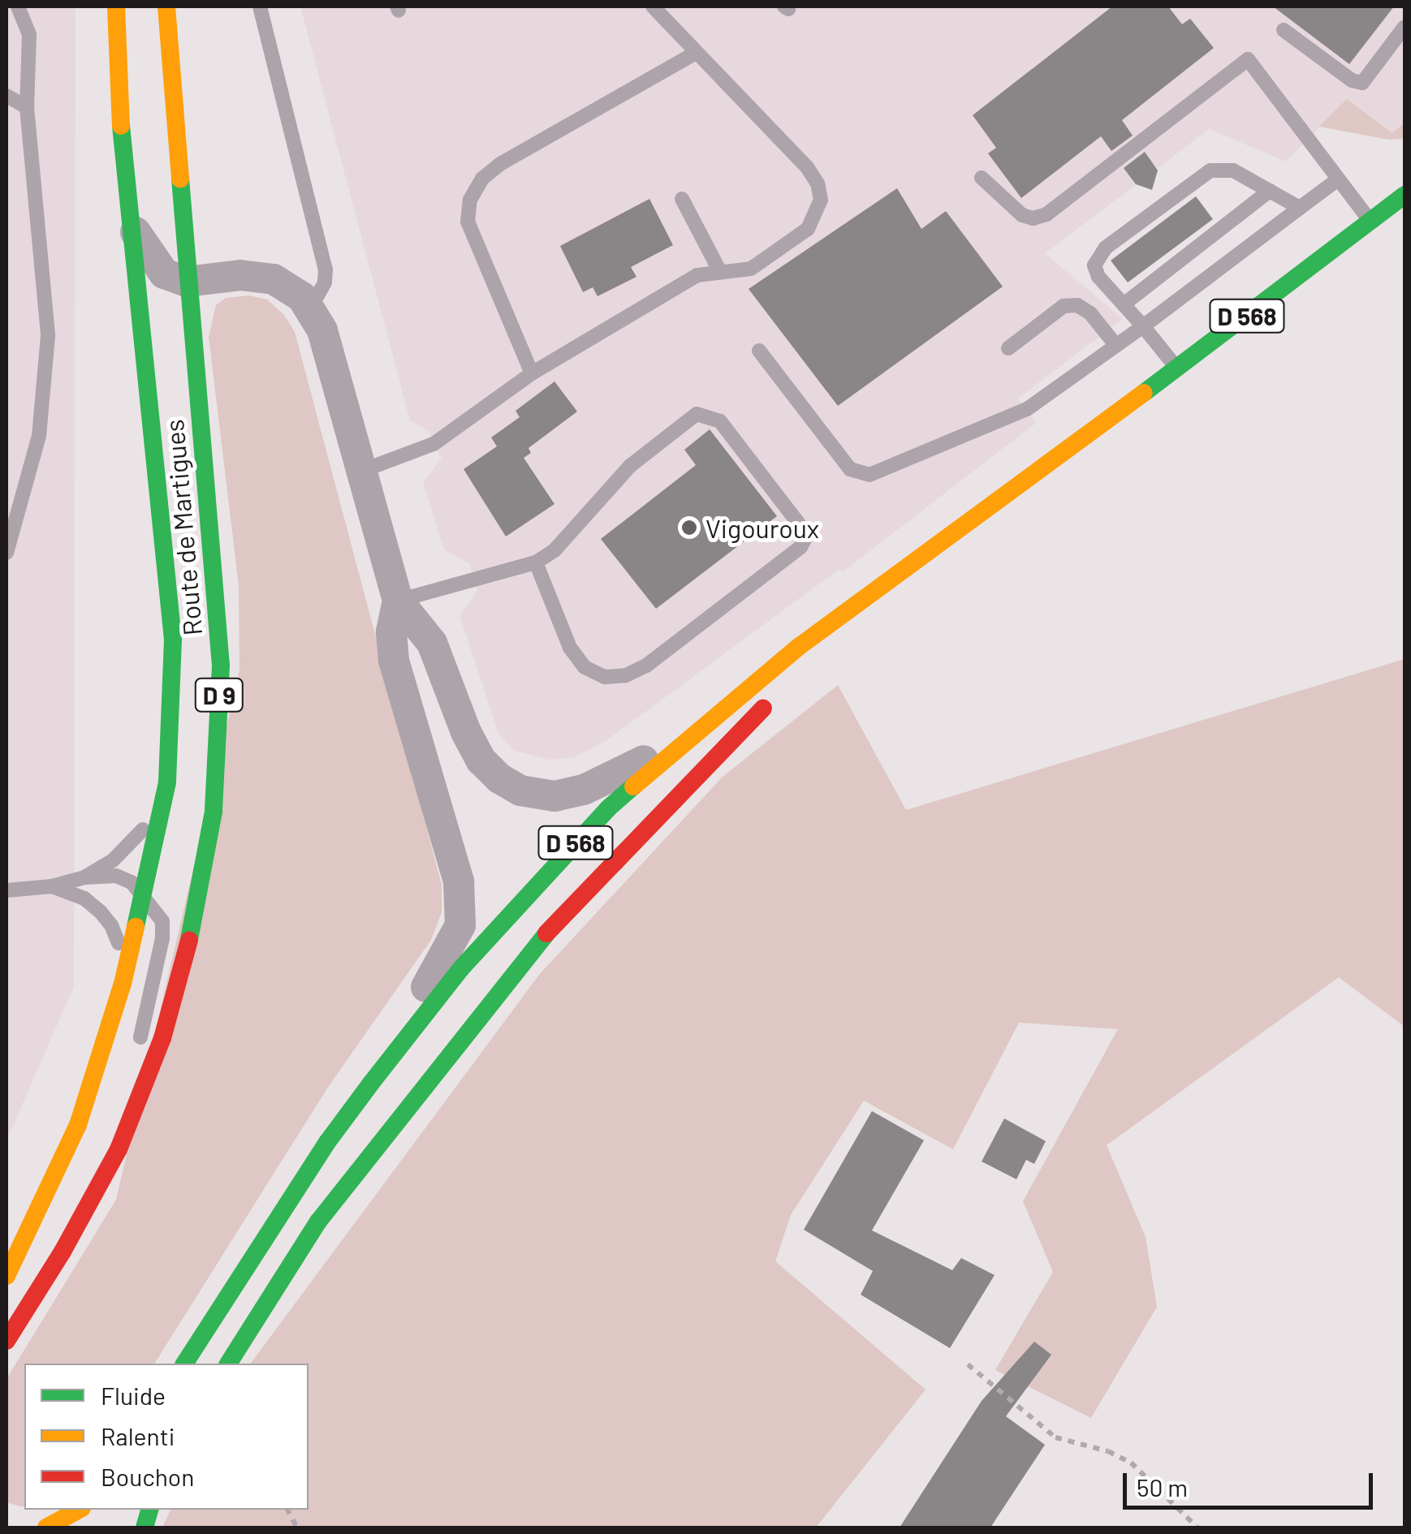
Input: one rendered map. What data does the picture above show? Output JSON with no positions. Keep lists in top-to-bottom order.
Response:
{
  "streets": {
    "main road": ["D 568", "Route de Martigues", "D 9"]
  },
  "places": ["Vigouroux"],
  "legend": ["Fluide", "Ralenti", "Bouchon"],
  "scale_bar": "50 m"
}
